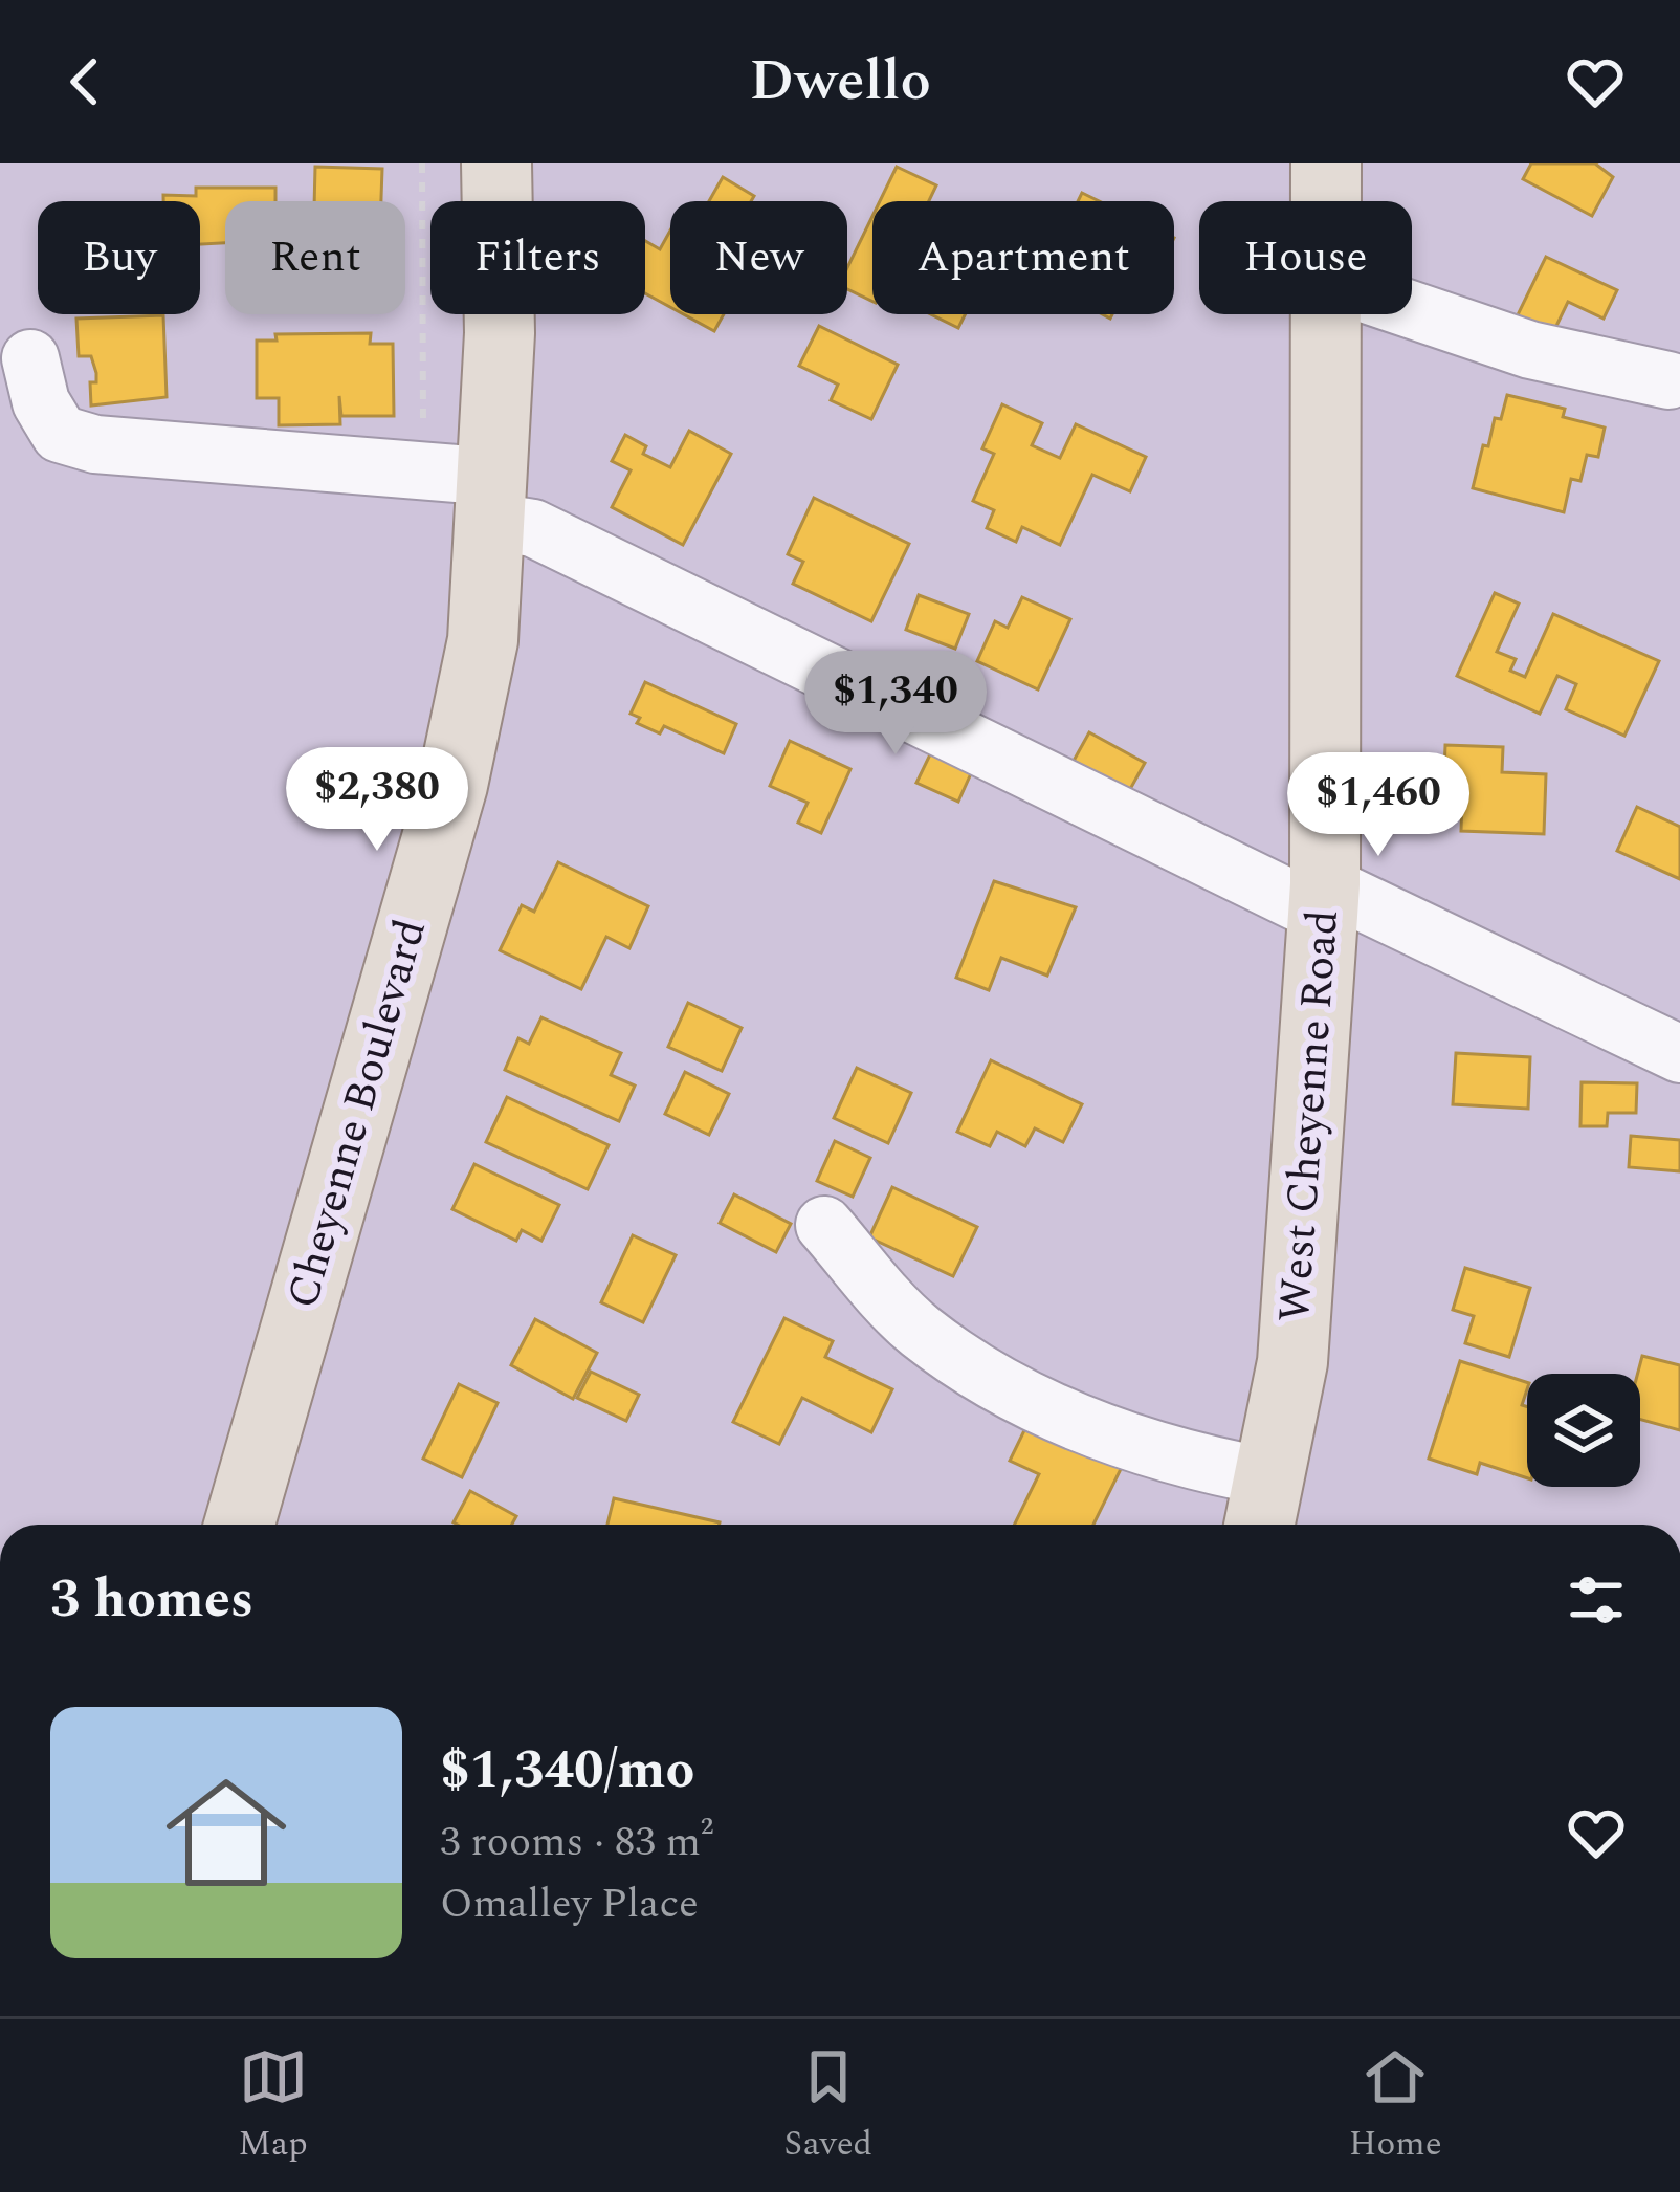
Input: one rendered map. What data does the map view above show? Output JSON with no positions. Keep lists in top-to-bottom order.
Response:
{
  "streets": {
    "main road": ["Cheyenne Boulevard", "West Cheyenne Road"]
  },
  "page": {
    "header": "Dwello",
    "chip": [
      "Buy",
      "Rent",
      "Filters",
      "New",
      "Apartment",
      "House"
    ],
    "price": ["$1,340", "$2,380", "$1,460"],
    "heading": "3 homes",
    "list": [
      {
        "name": "$1,340/mo",
        "note": "3 rooms · 83 m² · Omalley Place"
      }
    ],
    "tabs": ["Map", "Saved", "Home"]
  }
}
